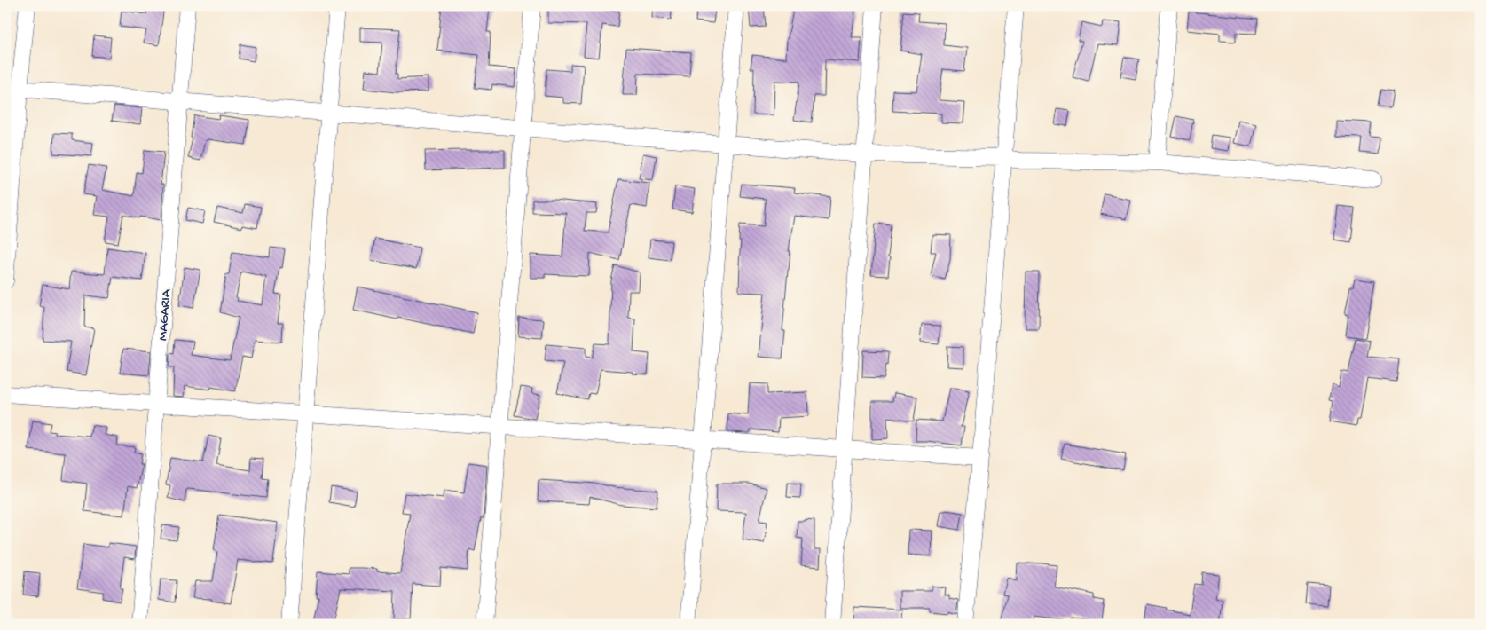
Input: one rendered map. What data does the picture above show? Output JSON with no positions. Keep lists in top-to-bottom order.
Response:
{
  "streets": {
    "street": ["MAGARIA"]
  }
}
